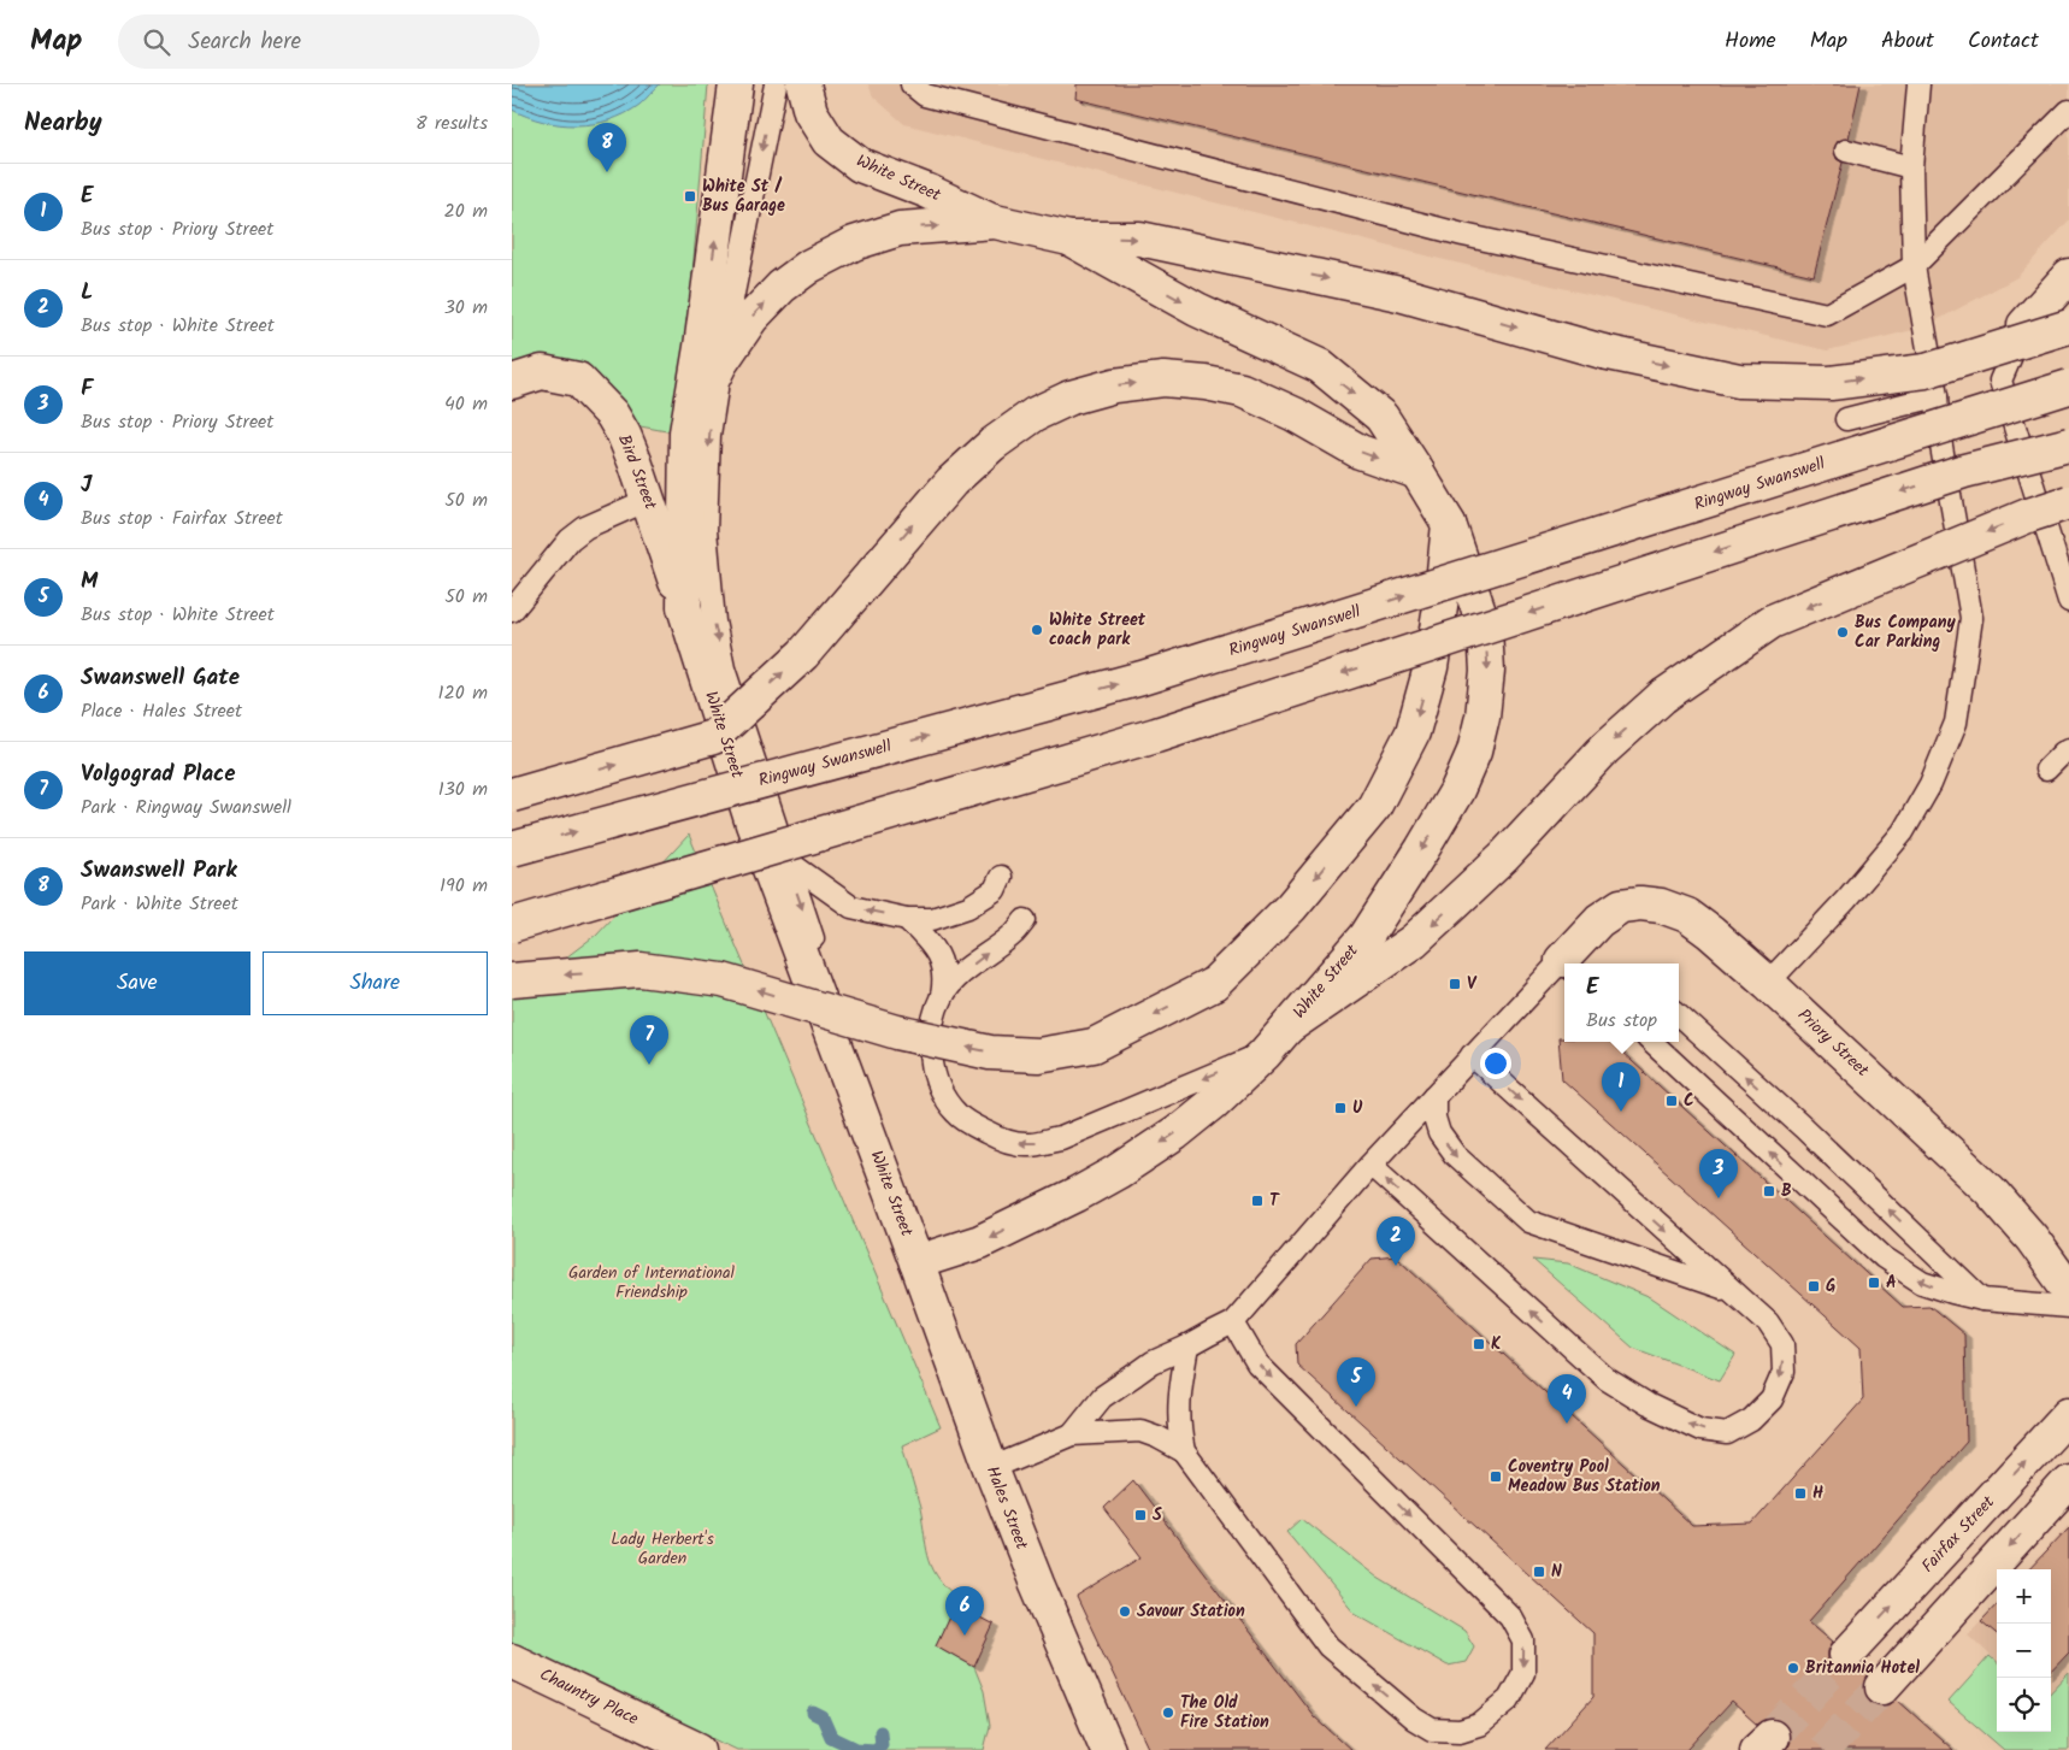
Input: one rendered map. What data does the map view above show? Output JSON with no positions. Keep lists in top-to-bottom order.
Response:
{
  "streets": {
    "main road": [
      "White Street",
      "Bird Street",
      "Ringway Swanswell",
      "Priory Street",
      "Hales Street",
      "Fairfax Street",
      "Chauntry Place"
    ]
  },
  "crossings": [
    ["White Street", "Bird Street"],
    ["White Street", "Hales Street"]
  ],
  "parks": ["Garden of International Friendship", "Lady Herbert's Garden"],
  "places": {
    "transit": [
      "White St / Bus Garage",
      "V",
      "C",
      "U",
      "B",
      "T",
      "A",
      "G",
      "K",
      "Coventry Pool Meadow Bus Station",
      "H",
      "S",
      "N"
    ],
    "other": [
      "White Street coach park",
      "Bus Company Car Parking",
      "Savour Station",
      "Britannia Hotel",
      "The Old Fire Station"
    ]
  },
  "page": {
    "header": "Map",
    "search": "Search here",
    "nav": [
      "Home",
      "Map",
      "About",
      "Contact"
    ],
    "heading": ["Nearby", "8 results"],
    "pins": [
      "8",
      "7",
      "1",
      "3",
      "2",
      "5",
      "4",
      "6"
    ],
    "list": [
      {
        "mark": "1",
        "name": "E",
        "note": "Bus stop · Priory Street",
        "value": "20 m"
      },
      {
        "mark": "2",
        "name": "L",
        "note": "Bus stop · White Street",
        "value": "30 m"
      },
      {
        "mark": "3",
        "name": "F",
        "note": "Bus stop · Priory Street",
        "value": "40 m"
      },
      {
        "mark": "4",
        "name": "J",
        "note": "Bus stop · Fairfax Street",
        "value": "50 m"
      },
      {
        "mark": "5",
        "name": "M",
        "note": "Bus stop · White Street",
        "value": "50 m"
      },
      {
        "mark": "6",
        "name": "Swanswell Gate",
        "note": "Place · Hales Street",
        "value": "120 m"
      },
      {
        "mark": "7",
        "name": "Volgograd Place",
        "note": "Park · Ringway Swanswell",
        "value": "130 m"
      },
      {
        "mark": "8",
        "name": "Swanswell Park",
        "note": "Park · White Street",
        "value": "190 m"
      }
    ],
    "buttons": ["Save", "Share"],
    "popup": ["E", "Bus stop"],
    "map_buttons": ["+", "−"]
  }
}
